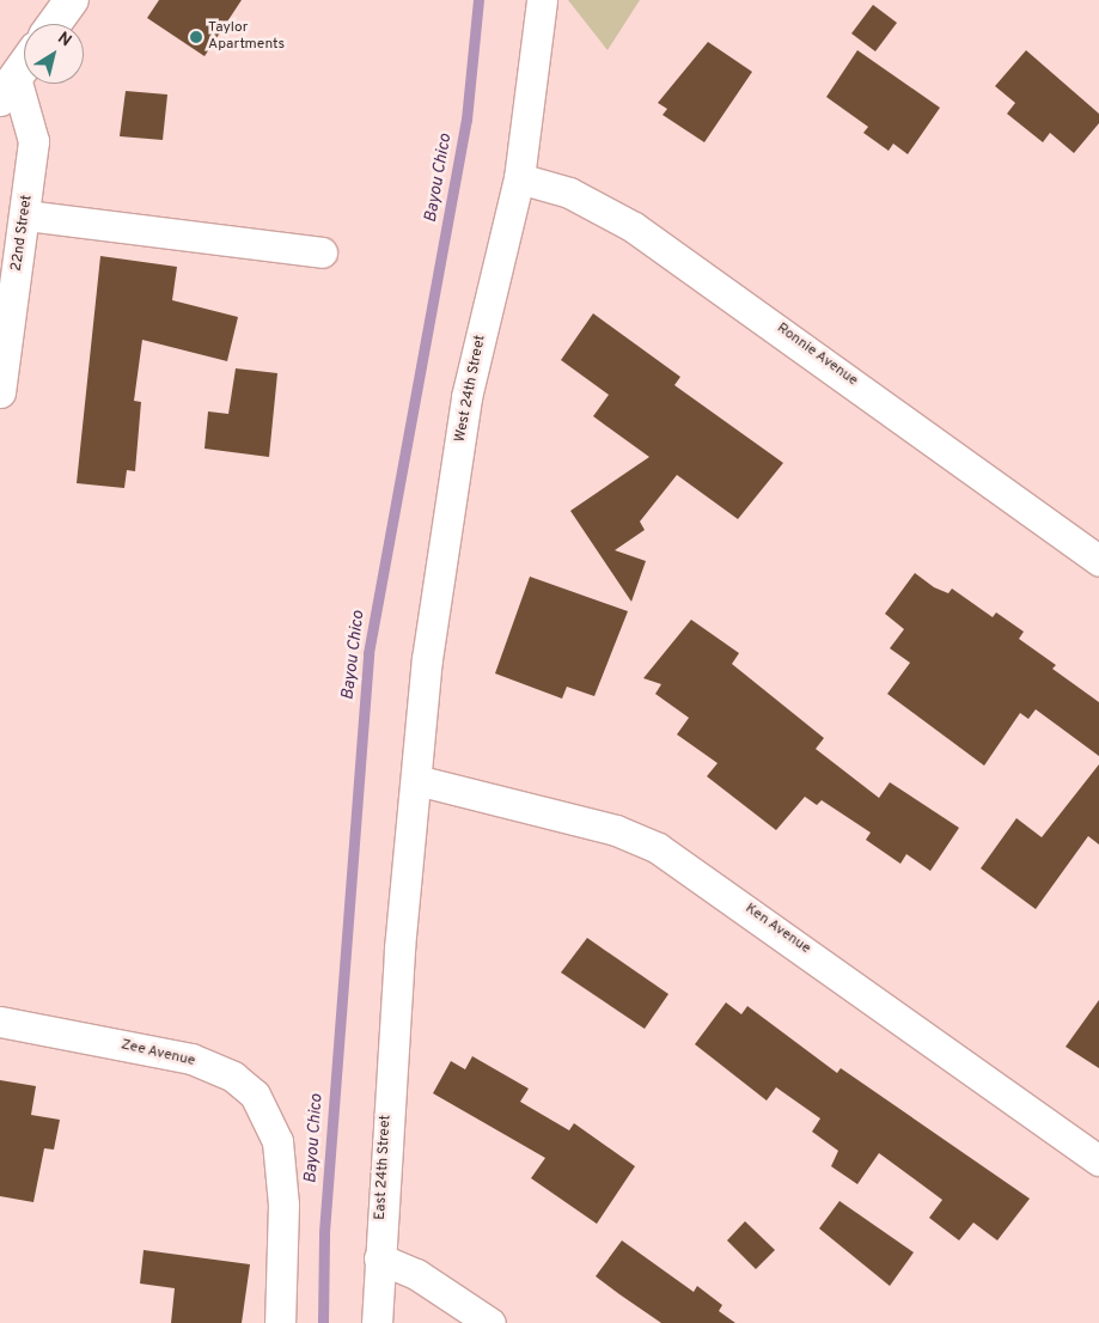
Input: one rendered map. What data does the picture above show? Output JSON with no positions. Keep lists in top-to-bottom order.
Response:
{
  "streets": {
    "street": [
      "22nd Street",
      "Ronnie Avenue",
      "West 24th Street",
      "Ken Avenue",
      "Zee Avenue",
      "East 24th Street"
    ]
  },
  "crossings": [
    ["Ronnie Avenue", "West 24th Street"],
    ["West 24th Street", "Ken Avenue"],
    ["West 24th Street", "East 24th Street"]
  ],
  "water": ["Bayou Chico"],
  "places": ["Taylor Apartments"],
  "north": "top right"
}
